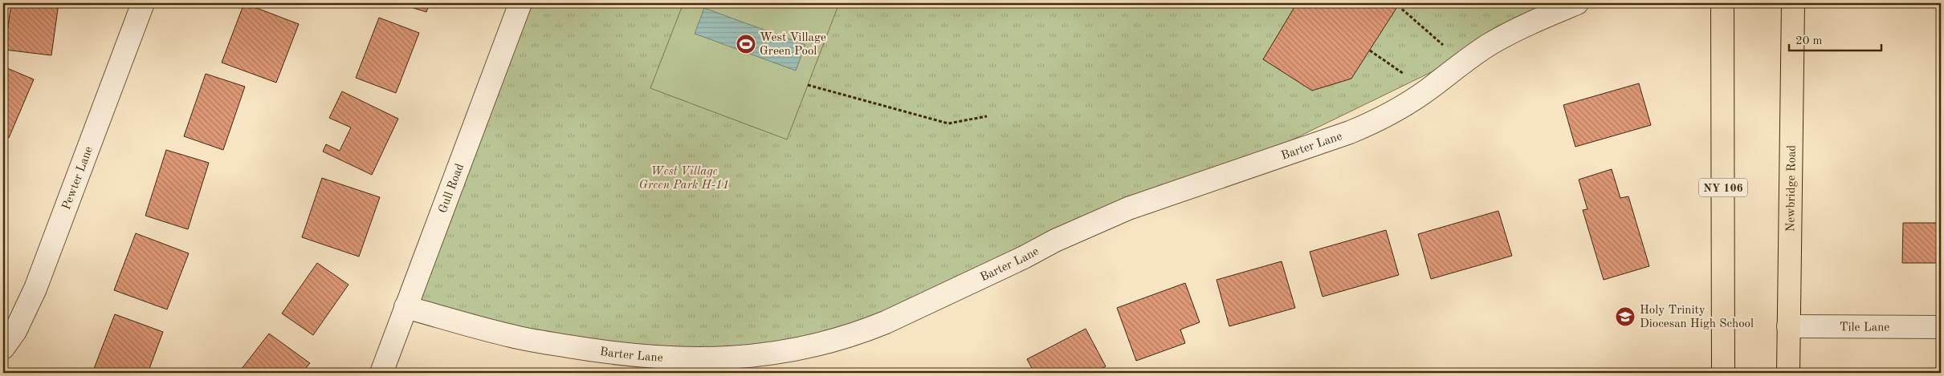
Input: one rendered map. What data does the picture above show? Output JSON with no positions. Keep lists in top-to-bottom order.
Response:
{
  "streets": {
    "main road": ["NY 106", "Newbridge Road"],
    "street": [
      "Barter Lane",
      "Pewter Lane",
      "Gull Road",
      "Tile Lane"
    ]
  },
  "crossings": [
    ["Barter Lane", "Gull Road"],
    ["Newbridge Road", "Tile Lane"]
  ],
  "parks": ["West Village Green Park H-11"],
  "places": {
    "sports": ["West Village Green Pool"],
    "school or university": ["Holy Trinity Diocesan High School"]
  },
  "scale_bar": "20 m"
}
